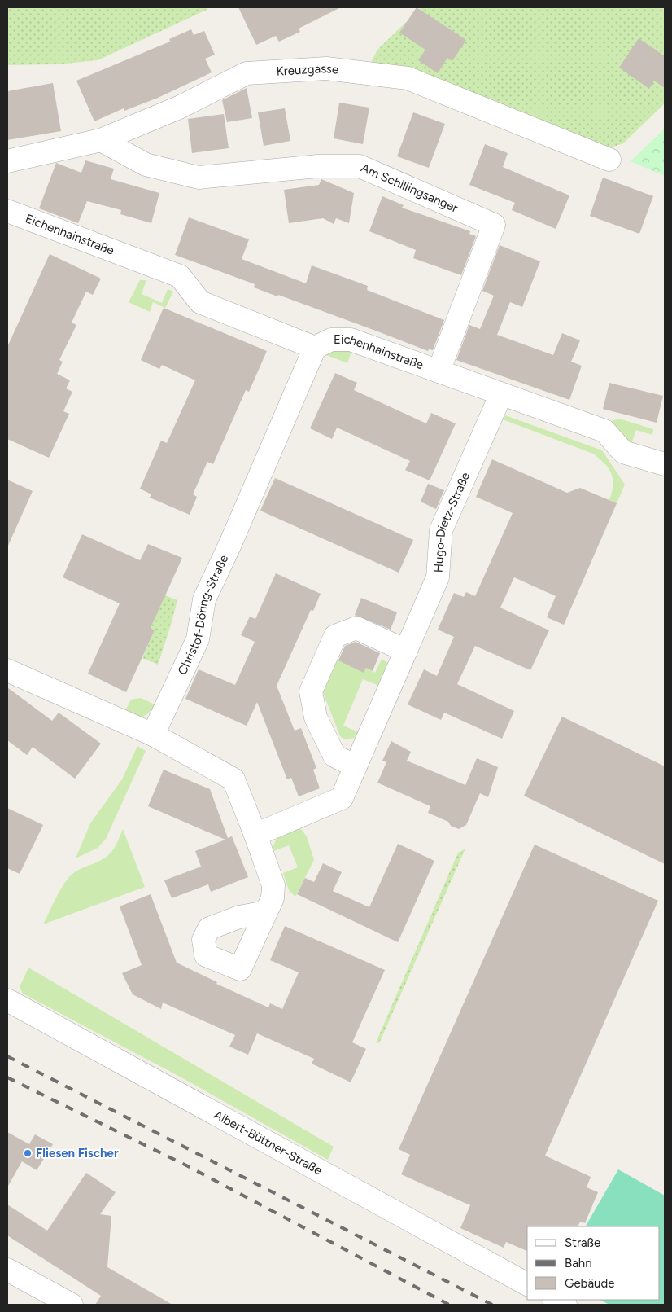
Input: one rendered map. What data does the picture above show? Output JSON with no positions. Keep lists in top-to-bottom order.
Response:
{
  "streets": {
    "street": [
      "Kreuzgasse",
      "Am Schillingsanger",
      "Eichenhainstraße",
      "Hugo-Dietz-Straße",
      "Christof-Döring-Straße",
      "Albert-Büttner-Straße"
    ]
  },
  "crossings": [
    ["Kreuzgasse", "Am Schillingsanger"],
    ["Am Schillingsanger", "Eichenhainstraße"],
    ["Eichenhainstraße", "Hugo-Dietz-Straße"],
    ["Eichenhainstraße", "Christof-Döring-Straße"]
  ],
  "places": ["Fliesen Fischer"],
  "legend": ["Straße", "Bahn", "Gebäude"]
}
